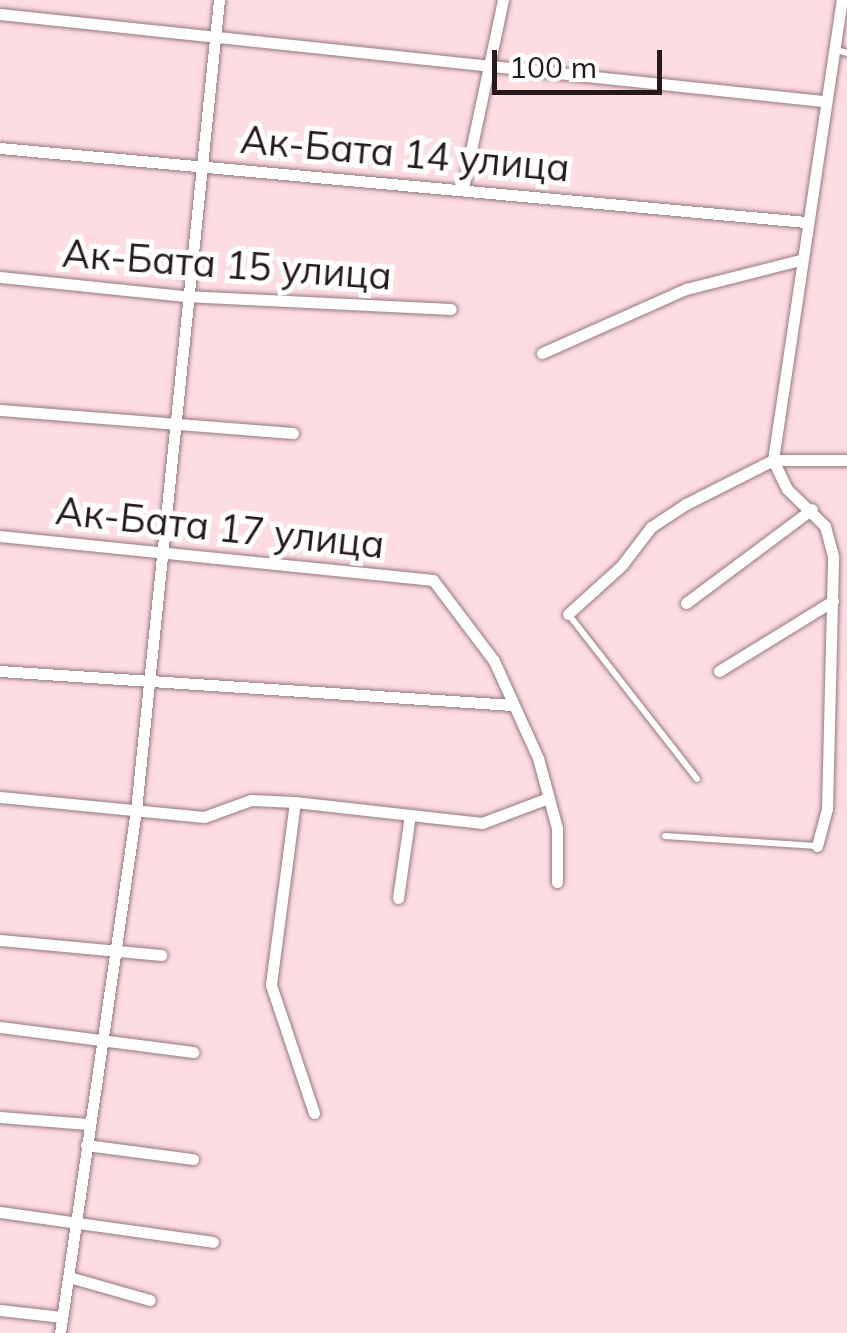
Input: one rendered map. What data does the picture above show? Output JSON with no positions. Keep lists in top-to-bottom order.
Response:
{
  "streets": {
    "street": ["Ак-Бата 14 улица", "Ак-Бата 15 улица", "Ак-Бата 17 улица"]
  },
  "scale_bar": "100 m"
}
